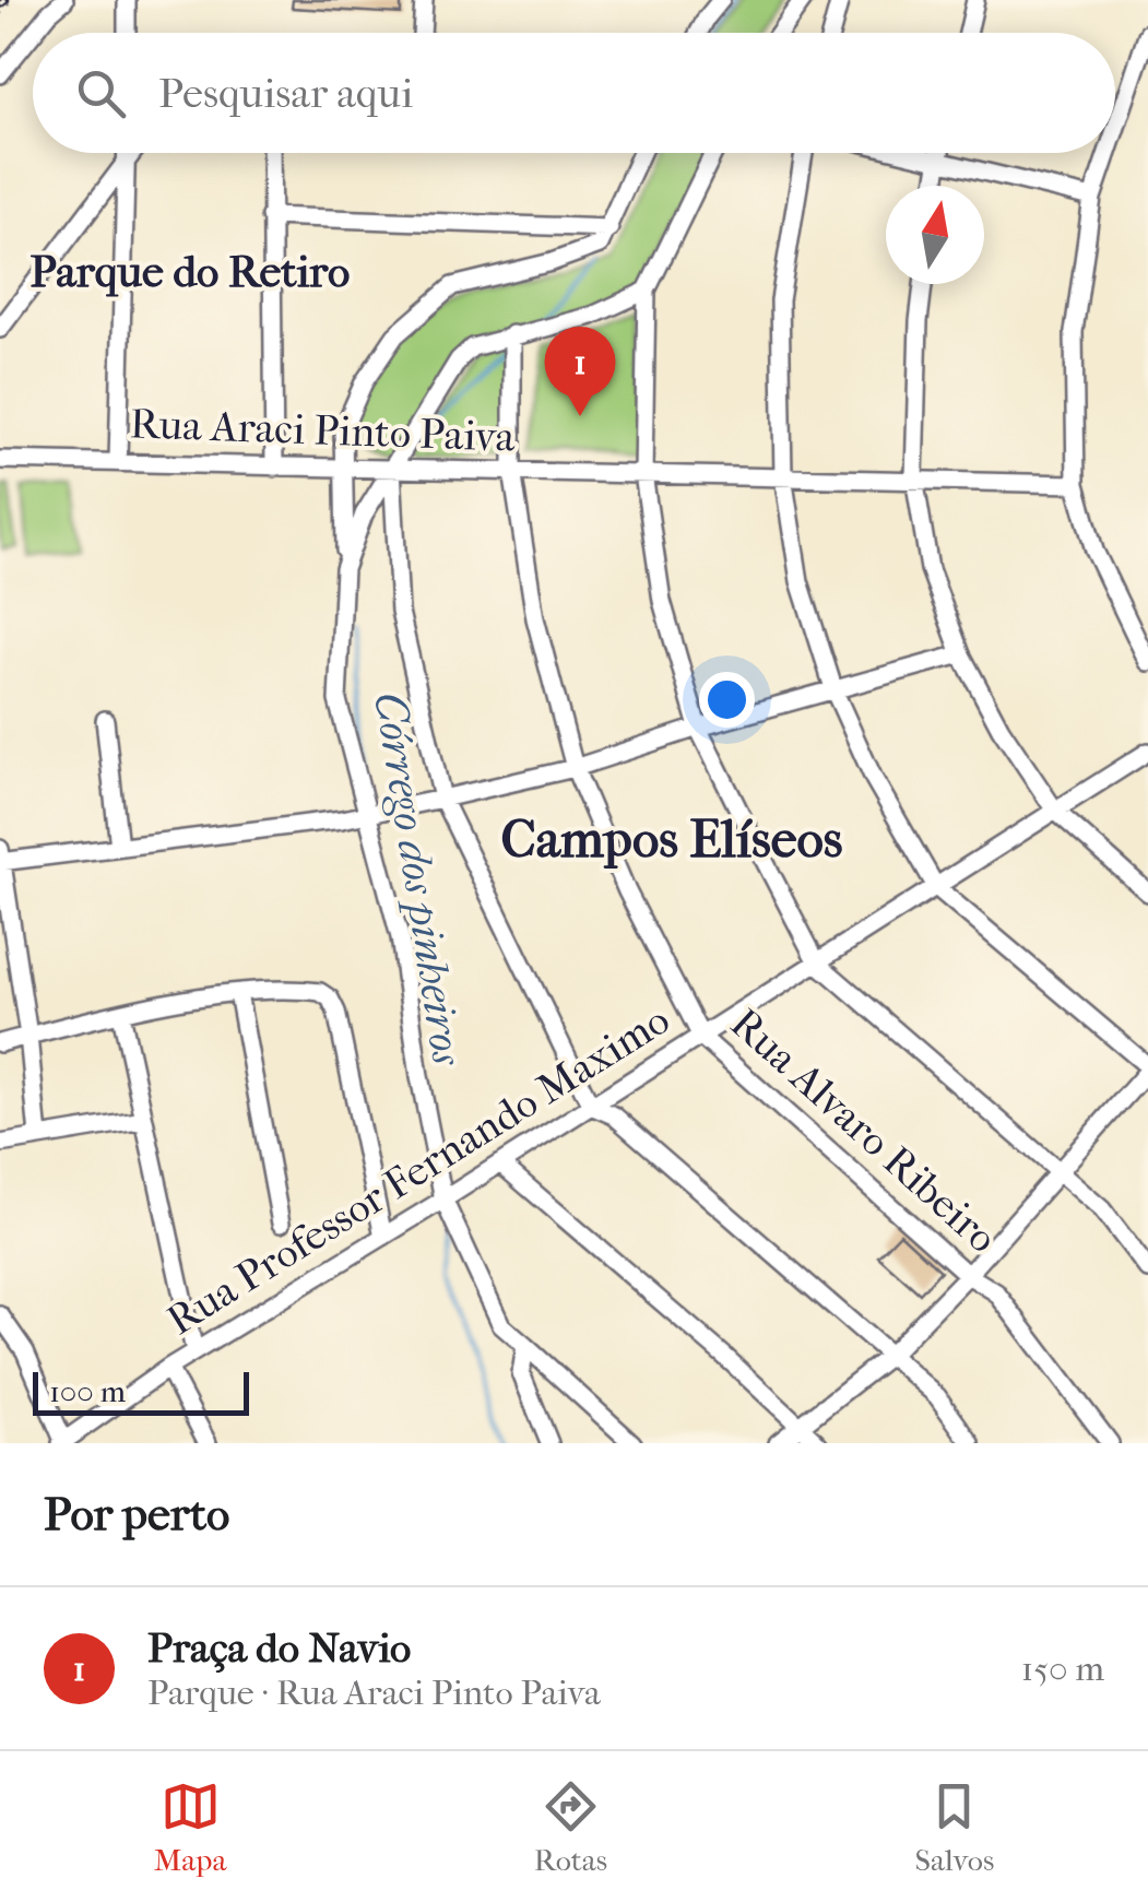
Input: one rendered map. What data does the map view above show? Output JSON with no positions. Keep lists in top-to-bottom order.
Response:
{
  "streets": {
    "street": ["Rua Araci Pinto Paiva", "Rua Alvaro Ribeiro", "Rua Professor Fernando Maximo"]
  },
  "crossings": [
    ["Rua Araci Pinto Paiva", "Rua Alvaro Ribeiro"],
    ["Rua Alvaro Ribeiro", "Rua Professor Fernando Maximo"]
  ],
  "districts": ["Parque do Retiro", "Campos Elíseos"],
  "water": ["Córrego dos pinheiros"],
  "scale_bar": "100 m",
  "north": "top",
  "page": {
    "search": "Pesquisar aqui",
    "pins": "1",
    "scale": "100 m",
    "heading": "Por perto",
    "list": [
      {
        "mark": "1",
        "name": "Praça do Navio",
        "note": "Parque · Rua Araci Pinto Paiva",
        "value": "150 m"
      }
    ],
    "nav": ["Mapa", "Rotas", "Salvos"]
  }
}
